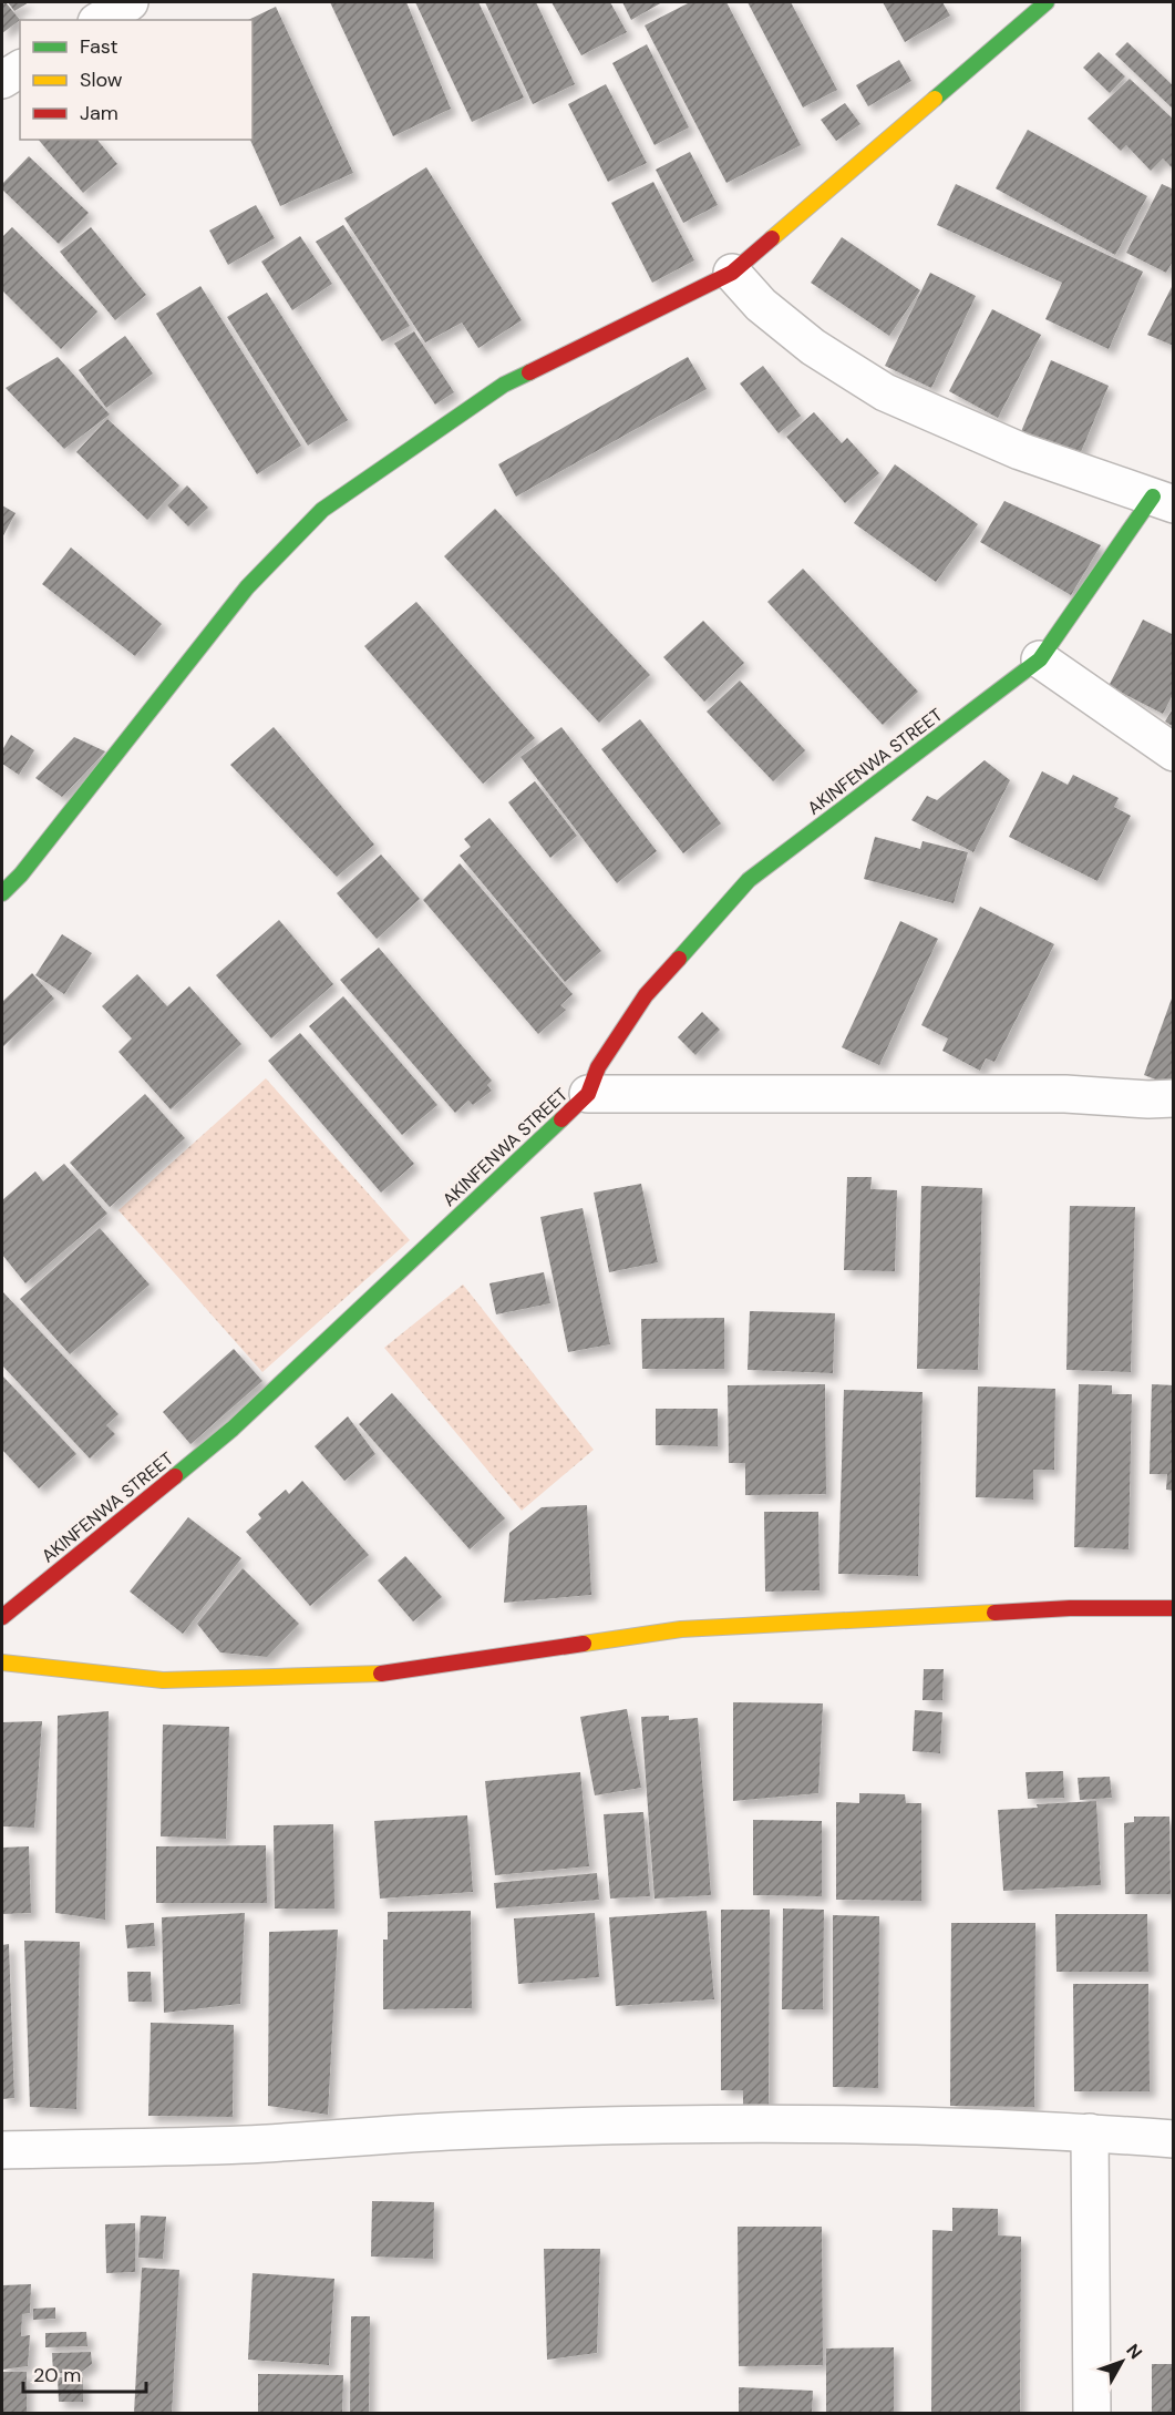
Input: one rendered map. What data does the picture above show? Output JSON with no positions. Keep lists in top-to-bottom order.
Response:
{
  "streets": {
    "street": ["AKINFENWA STREET"]
  },
  "legend": ["Fast", "Slow", "Jam"],
  "scale_bar": "20 m",
  "north": "top right"
}
